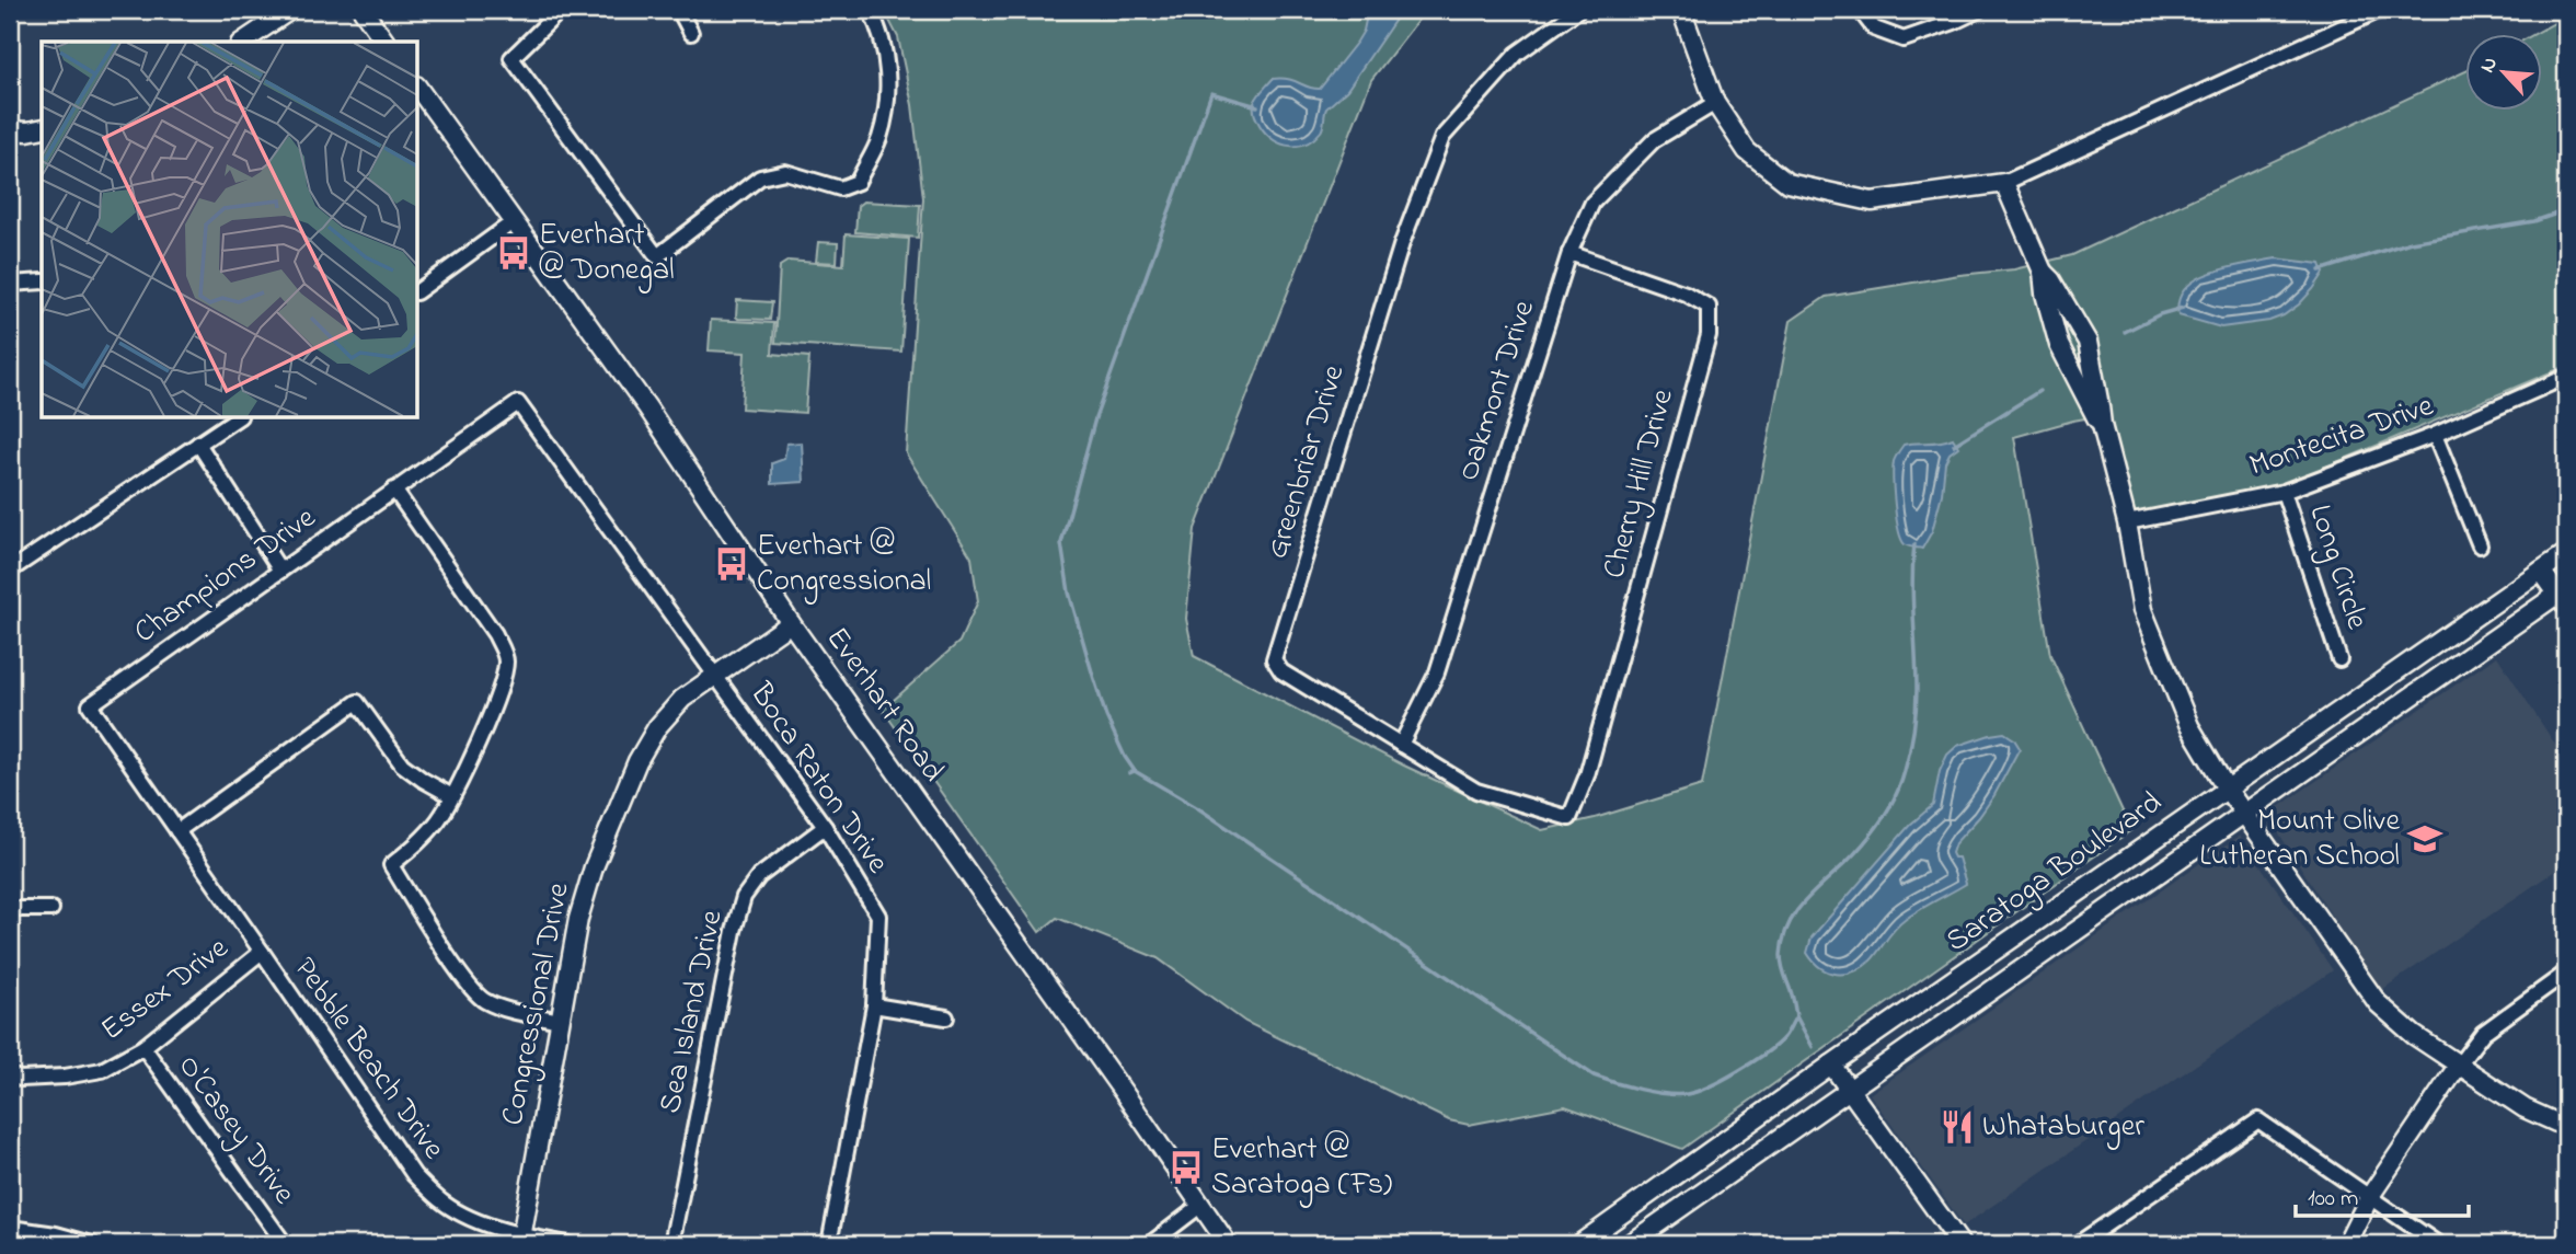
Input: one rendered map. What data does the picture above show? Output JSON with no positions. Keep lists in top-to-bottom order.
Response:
{
  "streets": {
    "main road": ["Everhart Road", "Saratoga Boulevard", "Congressional Drive"],
    "street": [
      "Oakmont Drive",
      "Montecita Drive",
      "Greenbriar Drive",
      "Cherry Hill Drive",
      "Long Circle",
      "Champions Drive",
      "Boca Raton Drive",
      "Essex Drive",
      "Sea Island Drive",
      "Pebble Beach Drive",
      "O'Casey Drive"
    ]
  },
  "crossings": [
    ["Oakmont Drive", "Greenbriar Drive"],
    ["Oakmont Drive", "Cherry Hill Drive"],
    ["Montecita Drive", "Long Circle"],
    ["Greenbriar Drive", "Cherry Hill Drive"],
    ["Champions Drive", "Boca Raton Drive"],
    ["Champions Drive", "Pebble Beach Drive"],
    ["Everhart Road", "Congressional Drive"],
    ["Boca Raton Drive", "Congressional Drive"],
    ["Boca Raton Drive", "Sea Island Drive"],
    ["Essex Drive", "Pebble Beach Drive"],
    ["Essex Drive", "O'Casey Drive"],
    ["Congressional Drive", "Pebble Beach Drive"]
  ],
  "places": {
    "bus stop": ["Everhart @ Donegal", "Everhart @ Congressional", "Everhart @ Saratoga (Fs)"],
    "school or university": ["Mount Olive Lutheran School"],
    "restaurant": ["Whataburger"]
  },
  "scale_bar": "100 m",
  "north": "top left"
}
